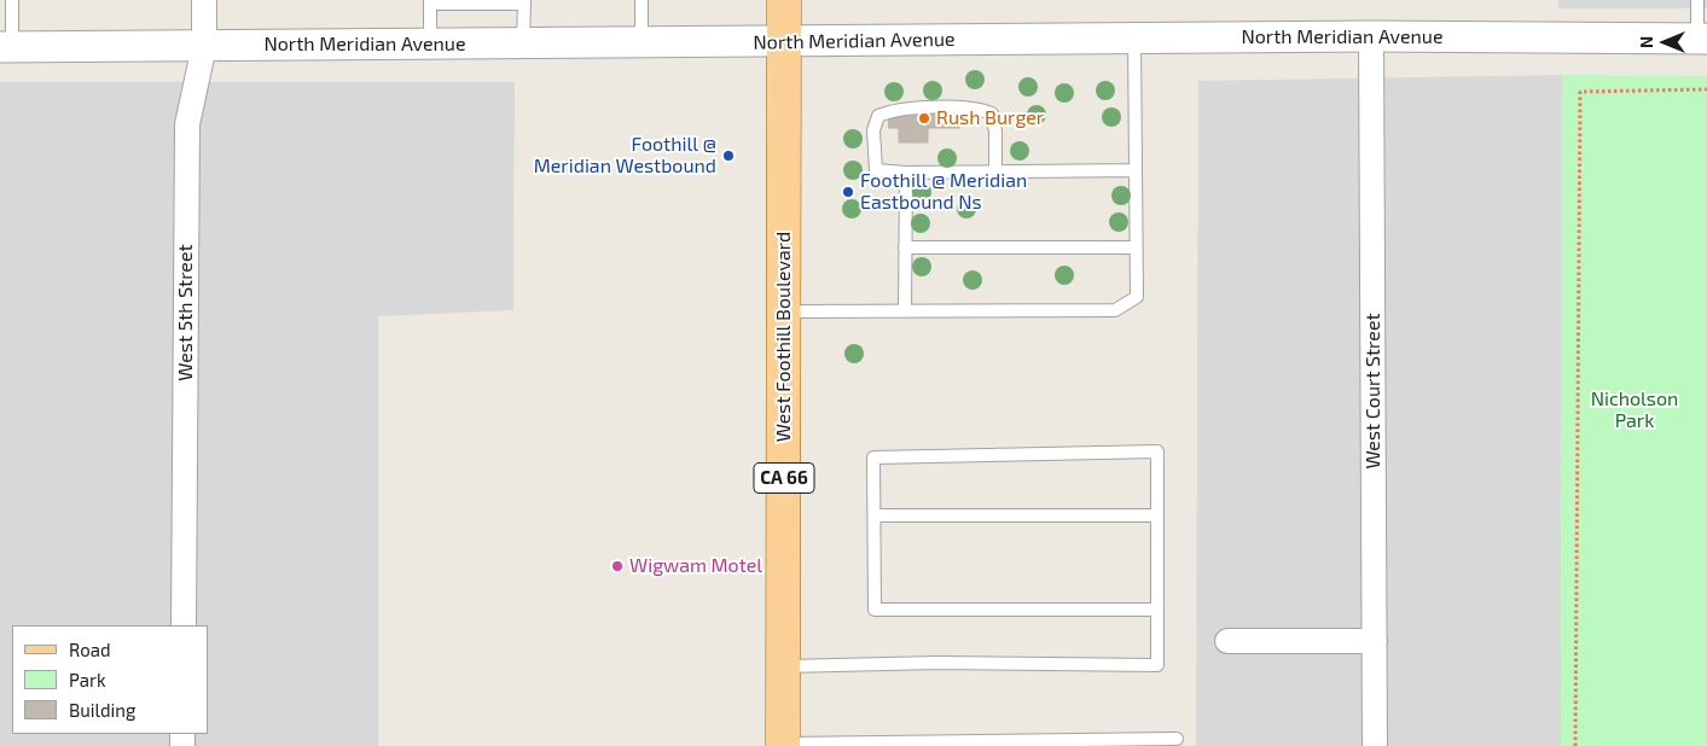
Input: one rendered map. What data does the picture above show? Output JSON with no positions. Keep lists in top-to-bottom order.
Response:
{
  "streets": {
    "main road": ["West Foothill Boulevard", "CA 66"],
    "street": ["North Meridian Avenue", "West 5th Street", "West Court Street"]
  },
  "crossings": [
    ["North Meridian Avenue", "West 5th Street"],
    ["North Meridian Avenue", "West Foothill Boulevard"],
    ["North Meridian Avenue", "West Court Street"]
  ],
  "parks": ["Nicholson Park"],
  "places": [
    "Rush Burger",
    "Foothill @ Meridian Westbound",
    "Foothill @ Meridian Eastbound Ns",
    "Wigwam Motel"
  ],
  "legend": ["Road", "Park", "Building"],
  "north": "left"
}
